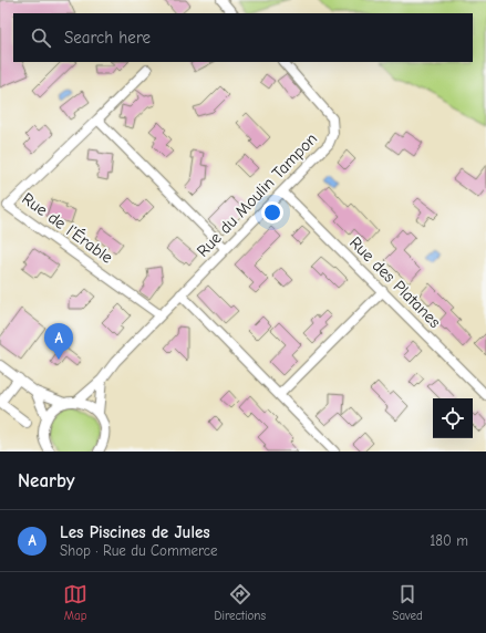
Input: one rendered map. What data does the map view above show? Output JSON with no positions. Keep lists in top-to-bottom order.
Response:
{
  "streets": {
    "street": ["Rue du Moulin Tampon", "Rue de l’Érable", "Rue des Platanes"]
  },
  "crossings": [
    ["Rue du Moulin Tampon", "Rue de l’Érable"],
    ["Rue du Moulin Tampon", "Rue des Platanes"]
  ],
  "page": {
    "search": "Search here",
    "pins": "A",
    "heading": "Nearby",
    "list": [
      {
        "mark": "A",
        "name": "Les Piscines de Jules",
        "note": "Shop · Rue du Commerce",
        "value": "180 m"
      }
    ],
    "nav": ["Map", "Directions", "Saved"]
  }
}
